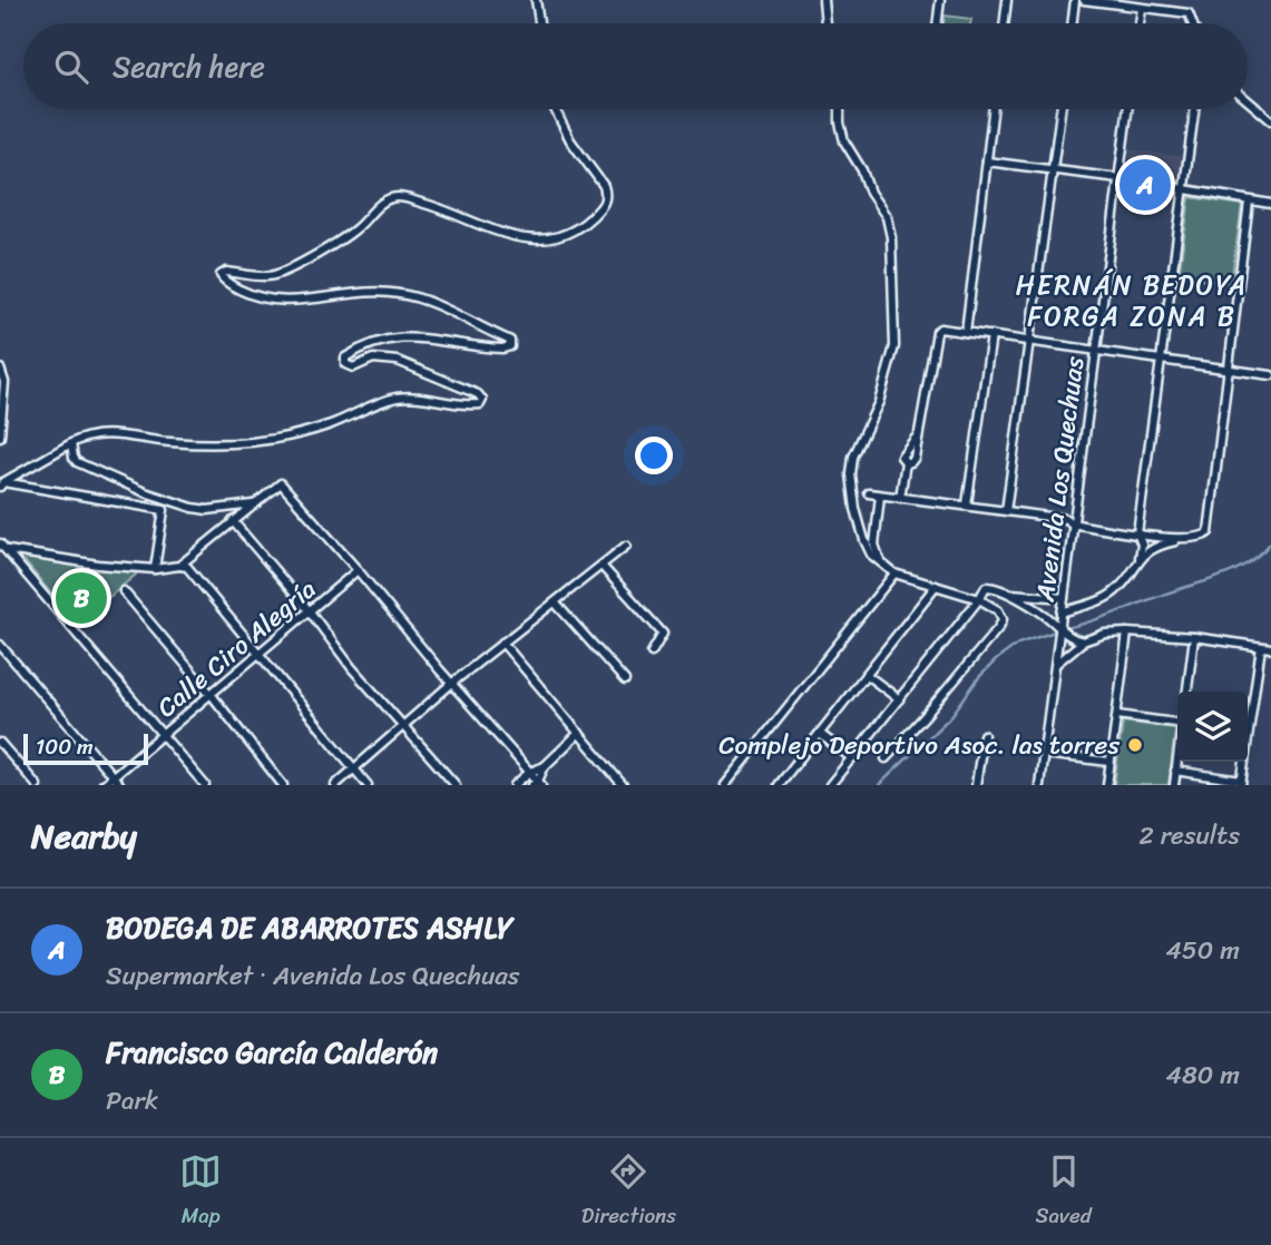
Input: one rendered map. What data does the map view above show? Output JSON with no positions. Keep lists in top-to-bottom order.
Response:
{
  "streets": {
    "street": ["Avenida Los Quechuas", "Calle Ciro Alegría"]
  },
  "districts": ["HERNÁN BEDOYA FORGA ZONA B"],
  "places": ["Complejo Deportivo Asoc. las torres"],
  "scale_bar": "100 m",
  "page": {
    "search": "Search here",
    "pins": ["A", "B"],
    "scale": "100 m",
    "heading": ["Nearby", "2 results"],
    "list": [
      {
        "mark": "A",
        "name": "BODEGA DE ABARROTES ASHLY",
        "note": "Supermarket · Avenida Los Quechuas",
        "value": "450 m"
      },
      {
        "mark": "B",
        "name": "Francisco García Calderón",
        "note": "Park",
        "value": "480 m"
      }
    ],
    "nav": ["Map", "Directions", "Saved"]
  }
}
